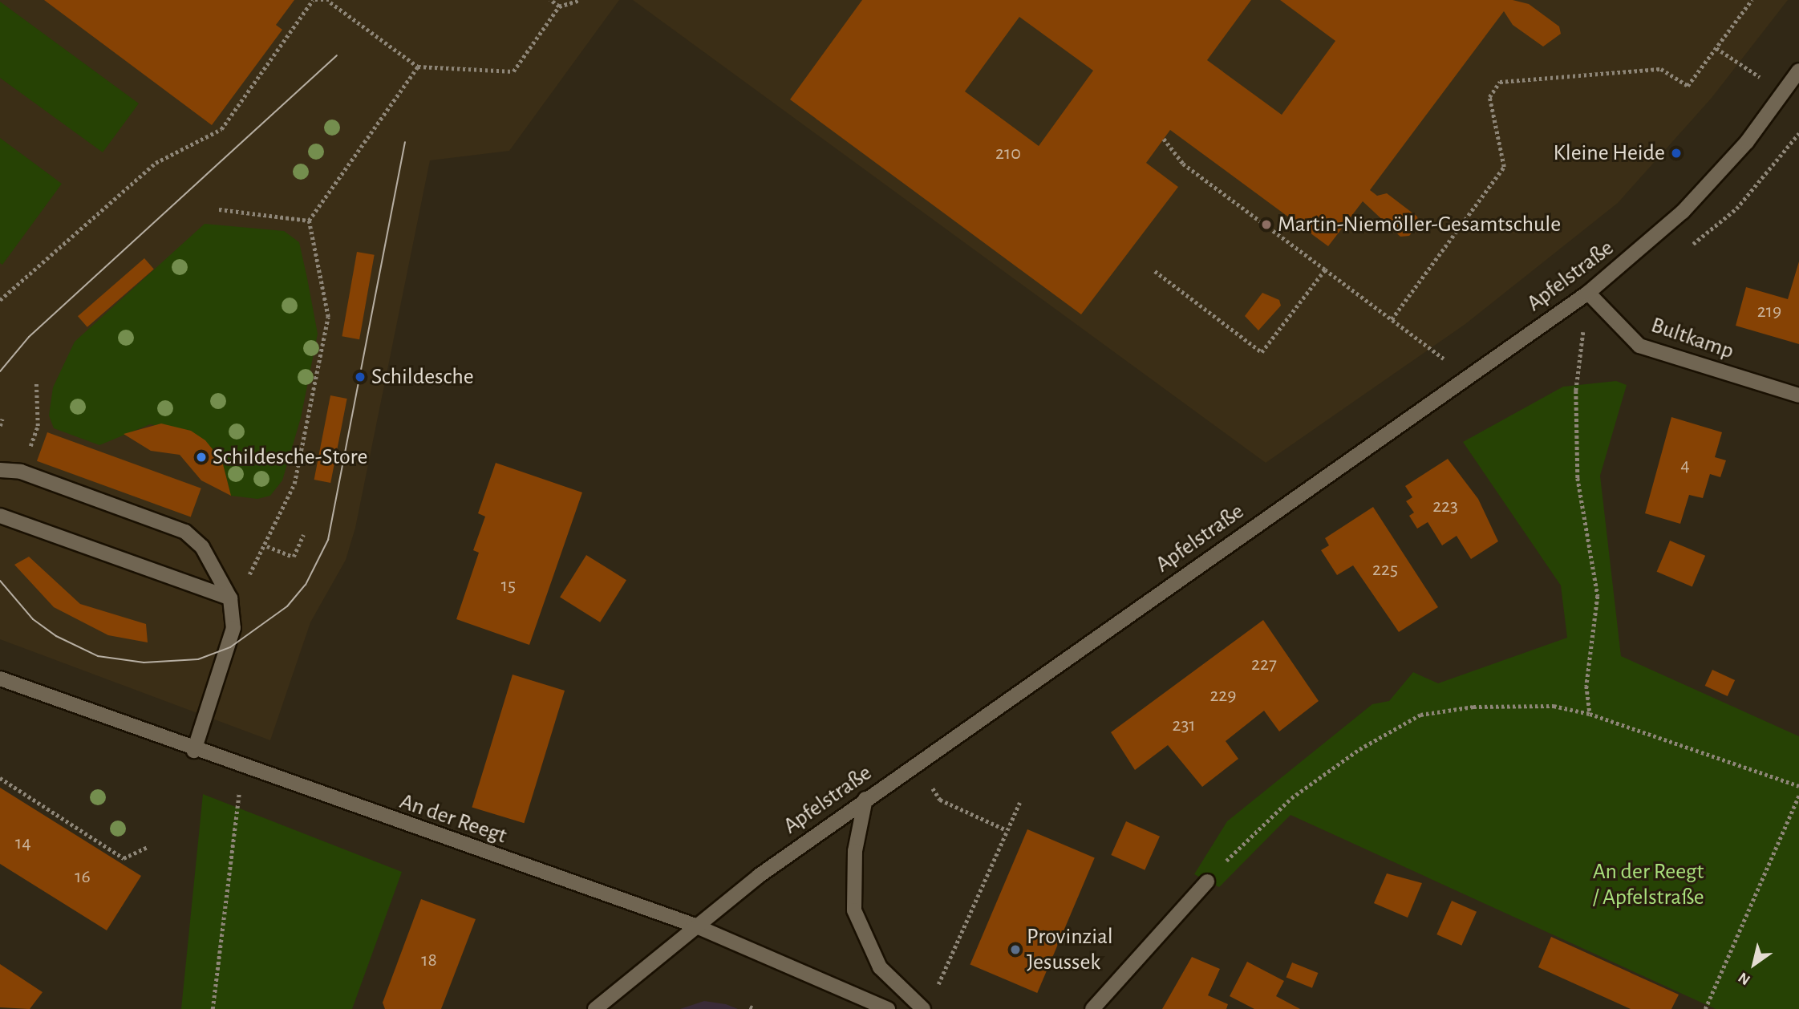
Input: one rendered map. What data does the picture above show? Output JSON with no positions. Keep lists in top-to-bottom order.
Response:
{
  "streets": {
    "street": ["Apfelstraße", "Bultkamp", "An der Reegt"]
  },
  "crossings": [
    ["Apfelstraße", "Bultkamp"],
    ["Apfelstraße", "An der Reegt"]
  ],
  "parks": ["An der Reegt / Apfelstraße"],
  "places": [
    "Kleine Heide",
    "Martin-Niemöller-Gesamtschule",
    "Schildesche",
    "Schildesche-Store",
    "Provinzial Jesussek"
  ],
  "house_numbers": [
    "210",
    "219",
    "4",
    "223",
    "225",
    "15",
    "227",
    "229",
    "231",
    "14",
    "16",
    "18"
  ],
  "north": "bottom left"
}
